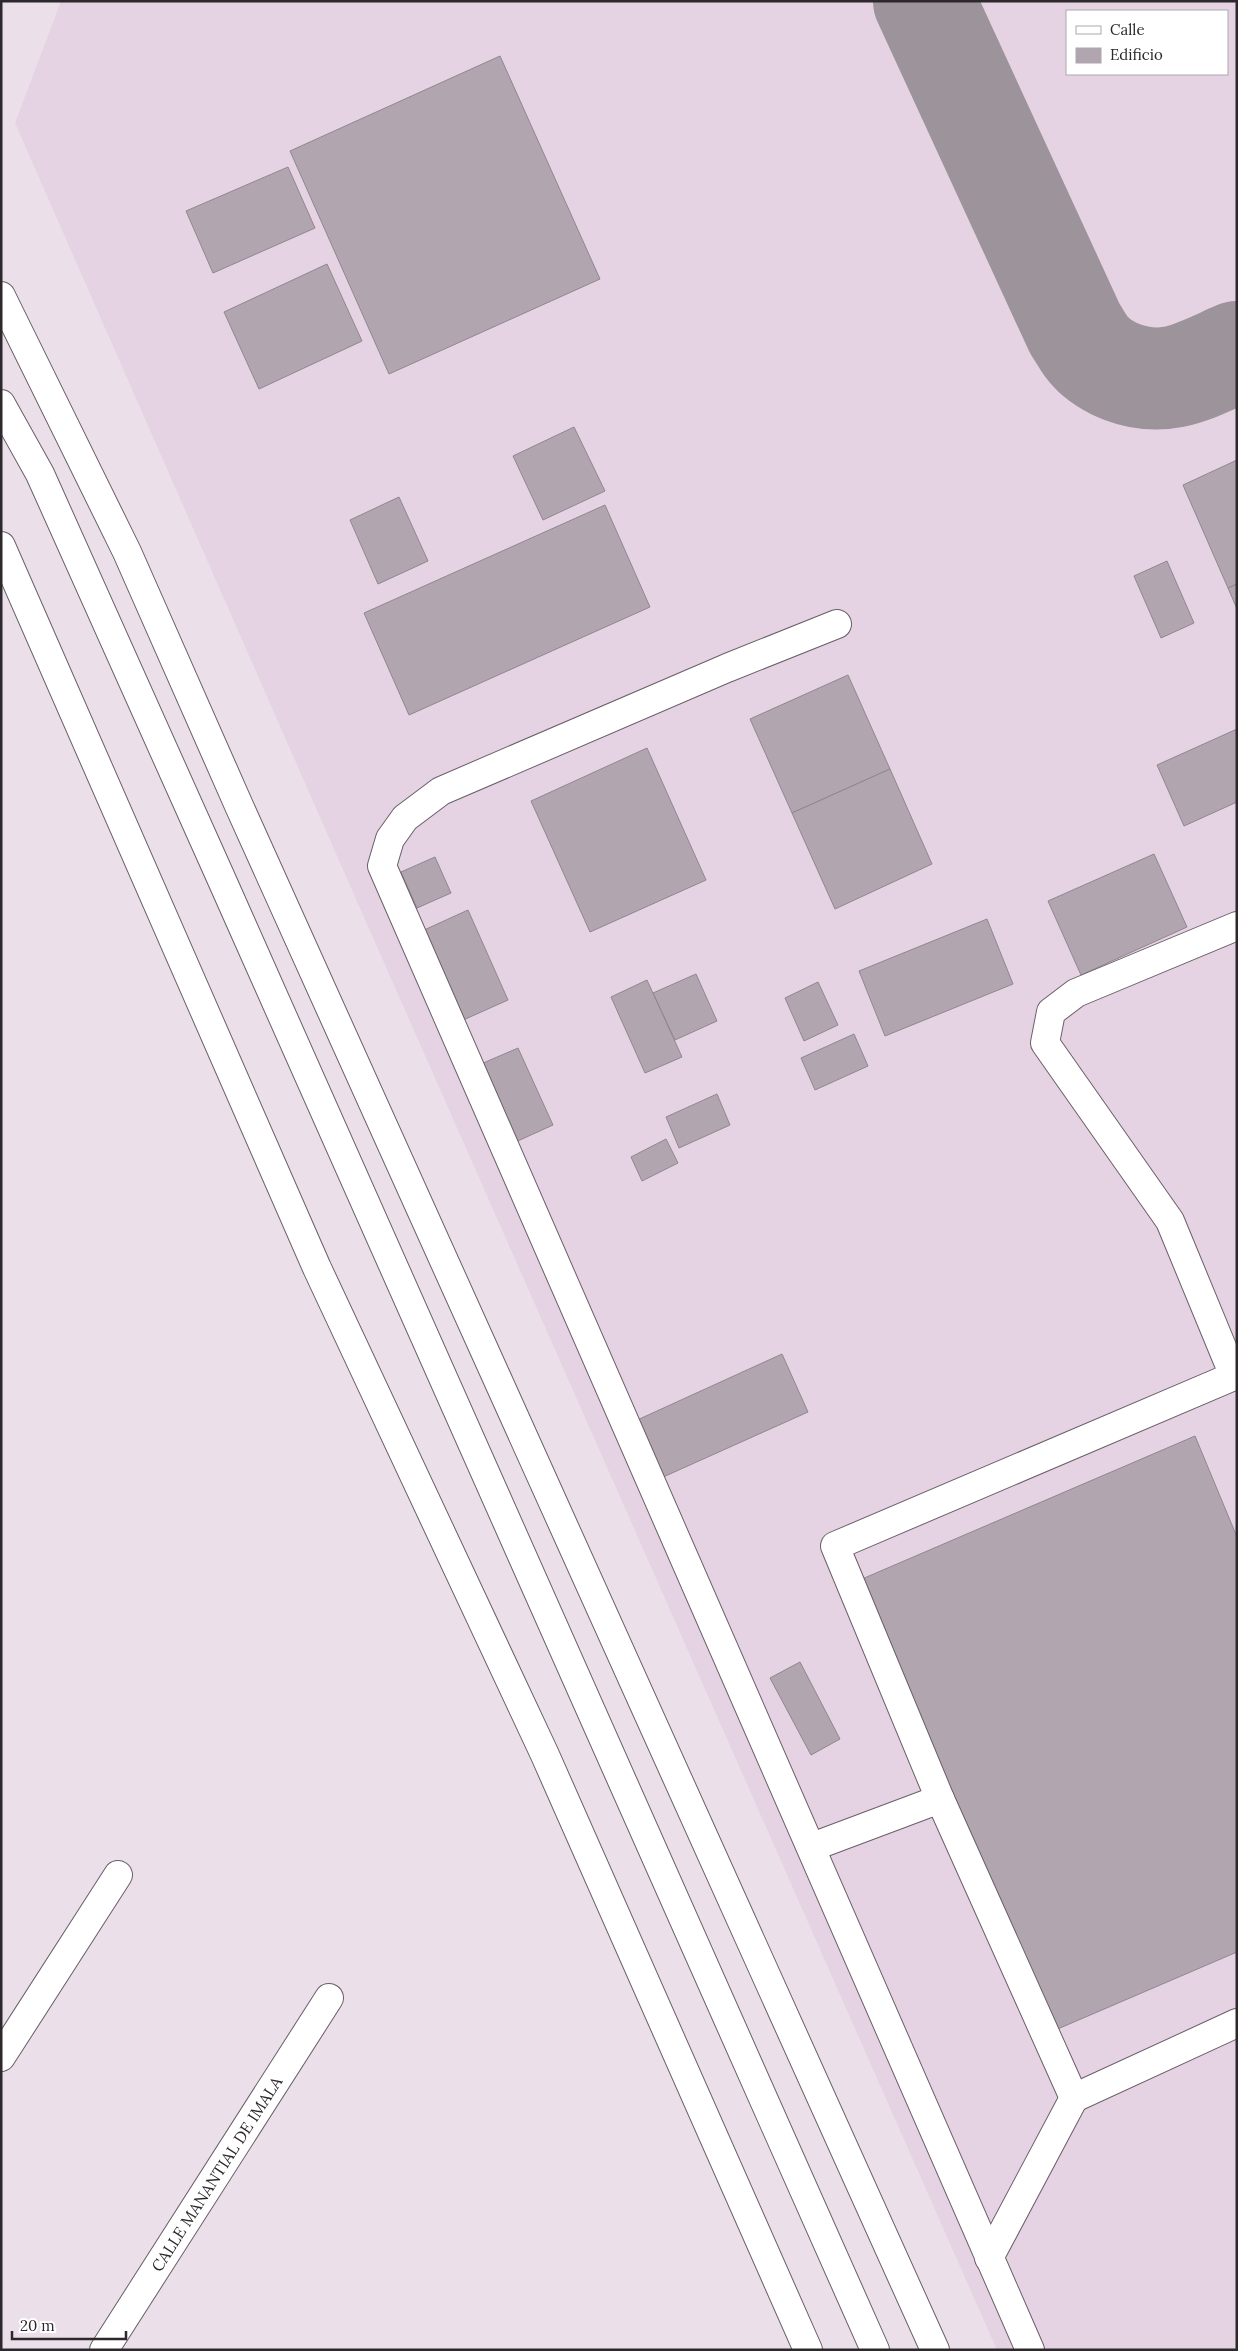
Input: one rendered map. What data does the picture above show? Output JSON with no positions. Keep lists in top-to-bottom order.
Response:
{
  "streets": {
    "street": ["CALLE MANANTIAL DE IMALA"]
  },
  "legend": ["Calle", "Edificio"],
  "scale_bar": "20 m"
}
